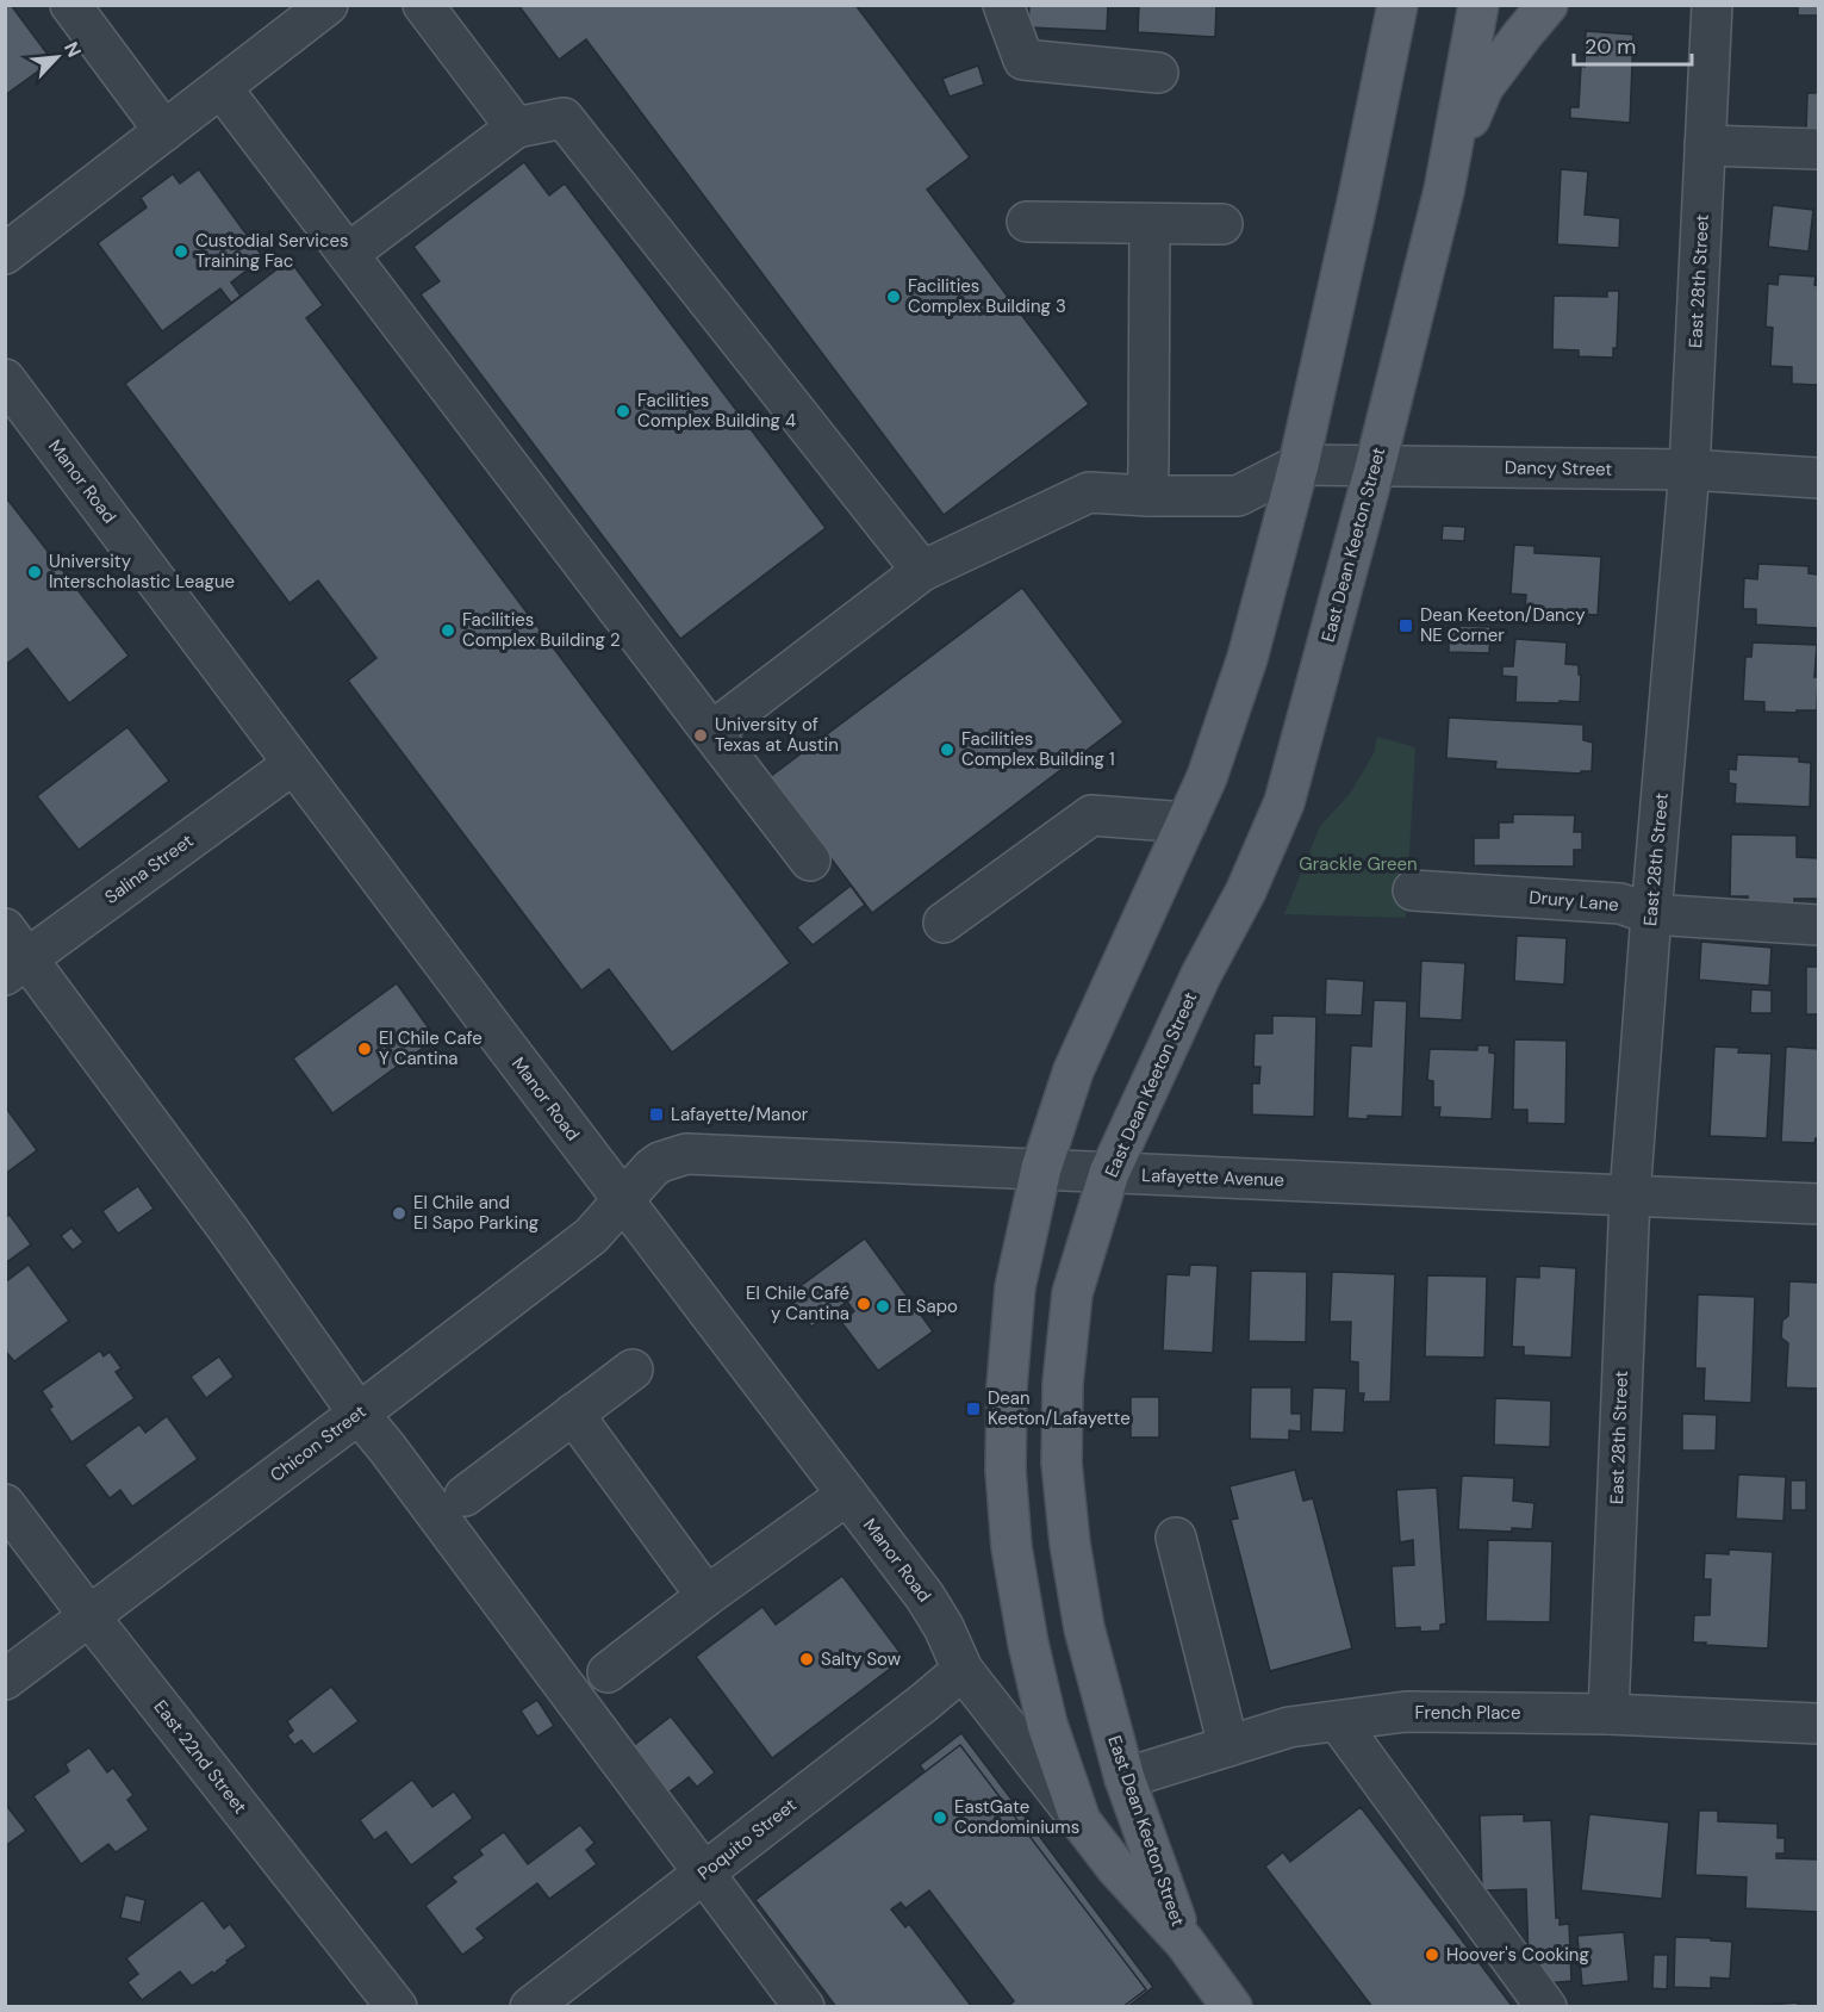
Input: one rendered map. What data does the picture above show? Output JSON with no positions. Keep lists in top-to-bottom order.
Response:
{
  "streets": {
    "main road": ["East Dean Keeton Street"],
    "street": [
      "East 28th Street",
      "Dancy Street",
      "Manor Road",
      "Salina Street",
      "Drury Lane",
      "Lafayette Avenue",
      "Chicon Street",
      "French Place",
      "East 22nd Street",
      "Poquito Street"
    ]
  },
  "crossings": [
    ["East 28th Street", "Dancy Street"],
    ["East 28th Street", "Drury Lane"],
    ["East 28th Street", "Lafayette Avenue"],
    ["East 28th Street", "French Place"],
    ["Dancy Street", "East Dean Keeton Street"],
    ["Manor Road", "East Dean Keeton Street"],
    ["Manor Road", "Salina Street"],
    ["Manor Road", "Lafayette Avenue"],
    ["Manor Road", "Chicon Street"],
    ["Manor Road", "Poquito Street"],
    ["East Dean Keeton Street", "Lafayette Avenue"],
    ["East Dean Keeton Street", "French Place"],
    ["Lafayette Avenue", "Chicon Street"],
    ["Chicon Street", "East 22nd Street"]
  ],
  "parks": ["Grackle Green"],
  "places": {
    "other": [
      "Custodial Services Training Fac",
      "Facilities Complex Building 3",
      "Facilities Complex Building 4",
      "University Interscholastic League",
      "Facilities Complex Building 2",
      "University of Texas at Austin",
      "Facilities Complex Building 1",
      "El Chile Cafe Y Cantina",
      "El Chile and El Sapo Parking",
      "El Chile Café y Cantina",
      "El Sapo",
      "Salty Sow",
      "EastGate Condominiums",
      "Hoover's Cooking"
    ],
    "transit": ["Dean Keeton/Dancy NE Corner", "Lafayette/Manor", "Dean Keeton/Lafayette"]
  },
  "scale_bar": "20 m",
  "north": "top right"
}
